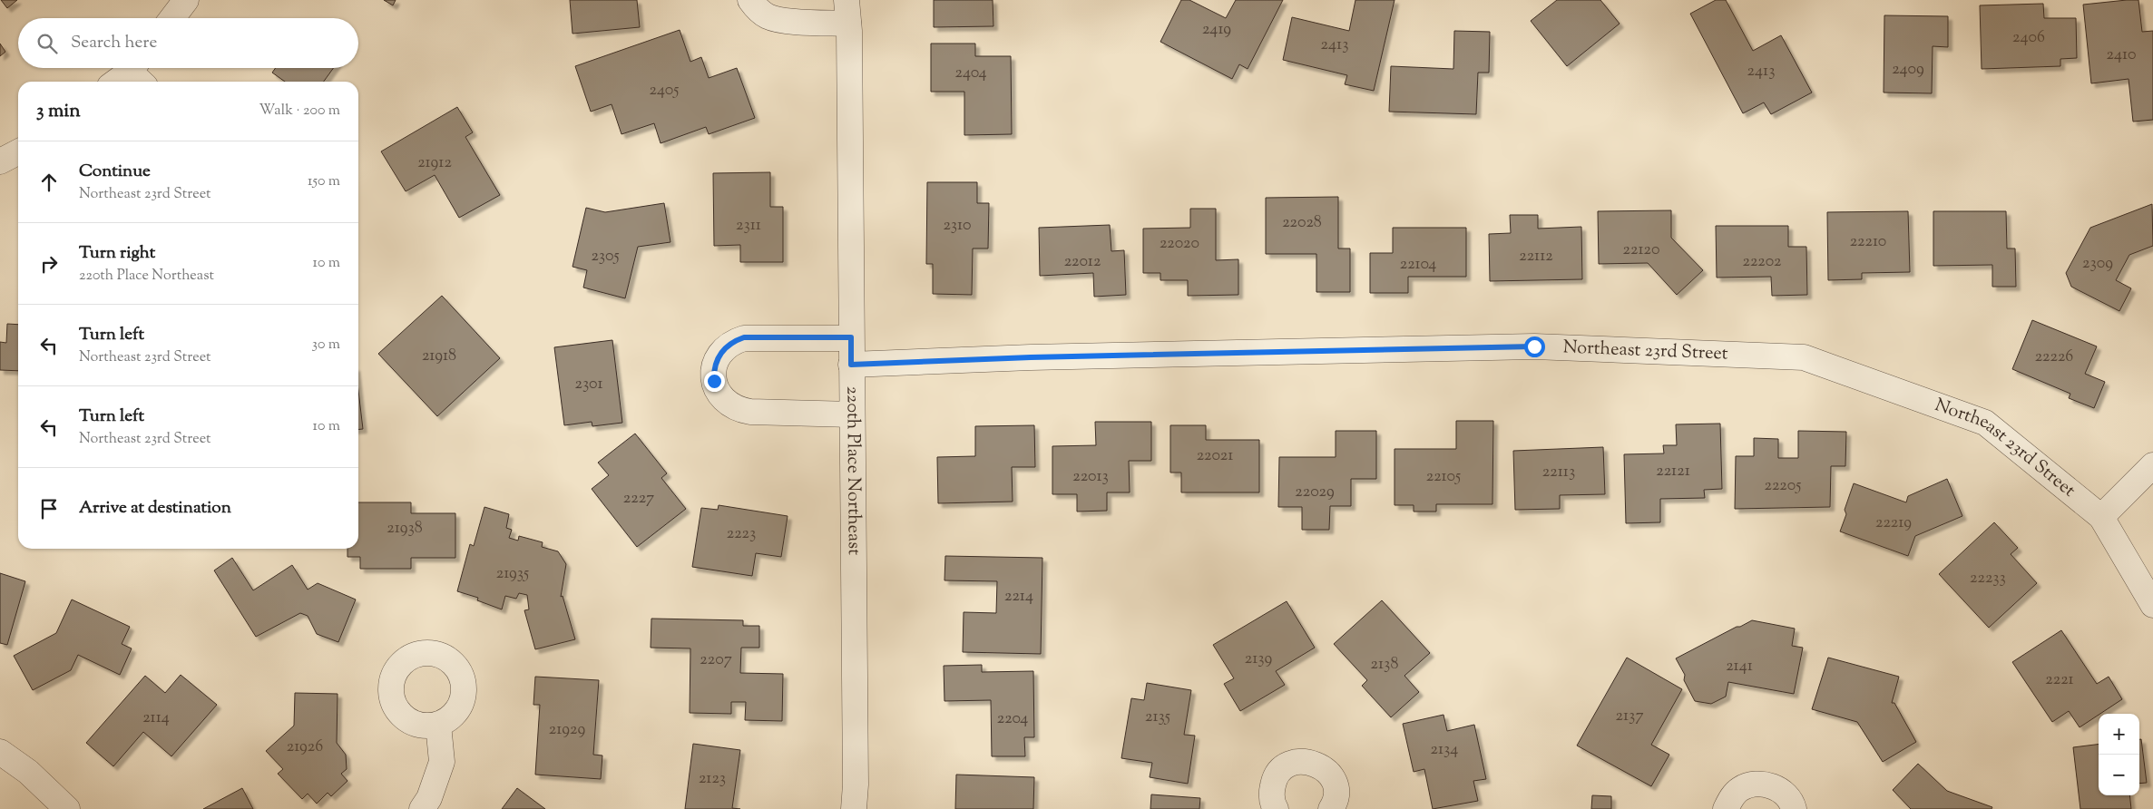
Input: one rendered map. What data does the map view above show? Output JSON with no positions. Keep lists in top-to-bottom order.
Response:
{
  "streets": {
    "street": ["Northeast 23rd Street", "220th Place Northeast"]
  },
  "crossings": [
    ["Northeast 23rd Street", "220th Place Northeast"]
  ],
  "house_numbers": [
    "2419",
    "2406",
    "2413",
    "2410",
    "2409",
    "2413",
    "2404",
    "2405",
    "21912",
    "22028",
    "2311",
    "2310",
    "22210",
    "22020",
    "22120",
    "2305",
    "22112",
    "22012",
    "22202",
    "2309",
    "22104",
    "21918",
    "22226",
    "2301",
    "22021",
    "22121",
    "22113",
    "22013",
    "22105",
    "22205",
    "22029",
    "2227",
    "22219",
    "21938",
    "2223",
    "21935",
    "22233",
    "2214",
    "2139",
    "2207",
    "2138",
    "2141",
    "2221",
    "2137",
    "2135",
    "2114",
    "2204",
    "21929",
    "21926",
    "2134",
    "2123"
  ],
  "page": {
    "search": "Search here",
    "heading": ["3 min", "Walk · 200 m"],
    "list": [
      ["Continue", "Northeast 23rd Street", "150 m"],
      ["Turn right", "220th Place Northeast", "10 m"],
      ["Turn left", "Northeast 23rd Street", "30 m"],
      ["Turn left", "Northeast 23rd Street", "10 m"],
      "Arrive at destination"
    ],
    "map_buttons": ["+", "−"]
  }
}
